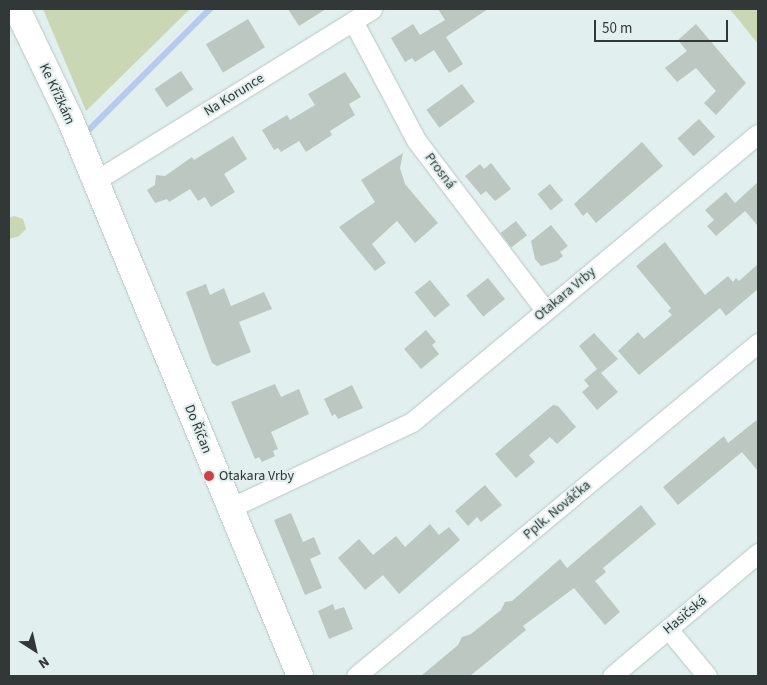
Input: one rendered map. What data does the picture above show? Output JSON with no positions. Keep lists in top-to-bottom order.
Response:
{
  "streets": {
    "street": [
      "Ke Křížkám",
      "Na Korunce",
      "Prosná",
      "Otakara Vrby",
      "Do Říčan",
      "Pplk. Nováčka",
      "Hasičská"
    ]
  },
  "crossings": [
    ["Ke Křížkám", "Na Korunce"],
    ["Ke Křížkám", "Do Říčan"],
    ["Na Korunce", "Prosná"],
    ["Na Korunce", "Do Říčan"],
    ["Prosná", "Otakara Vrby"],
    ["Otakara Vrby", "Do Říčan"]
  ],
  "places": ["Otakara Vrby"],
  "scale_bar": "50 m",
  "north": "bottom right"
}
